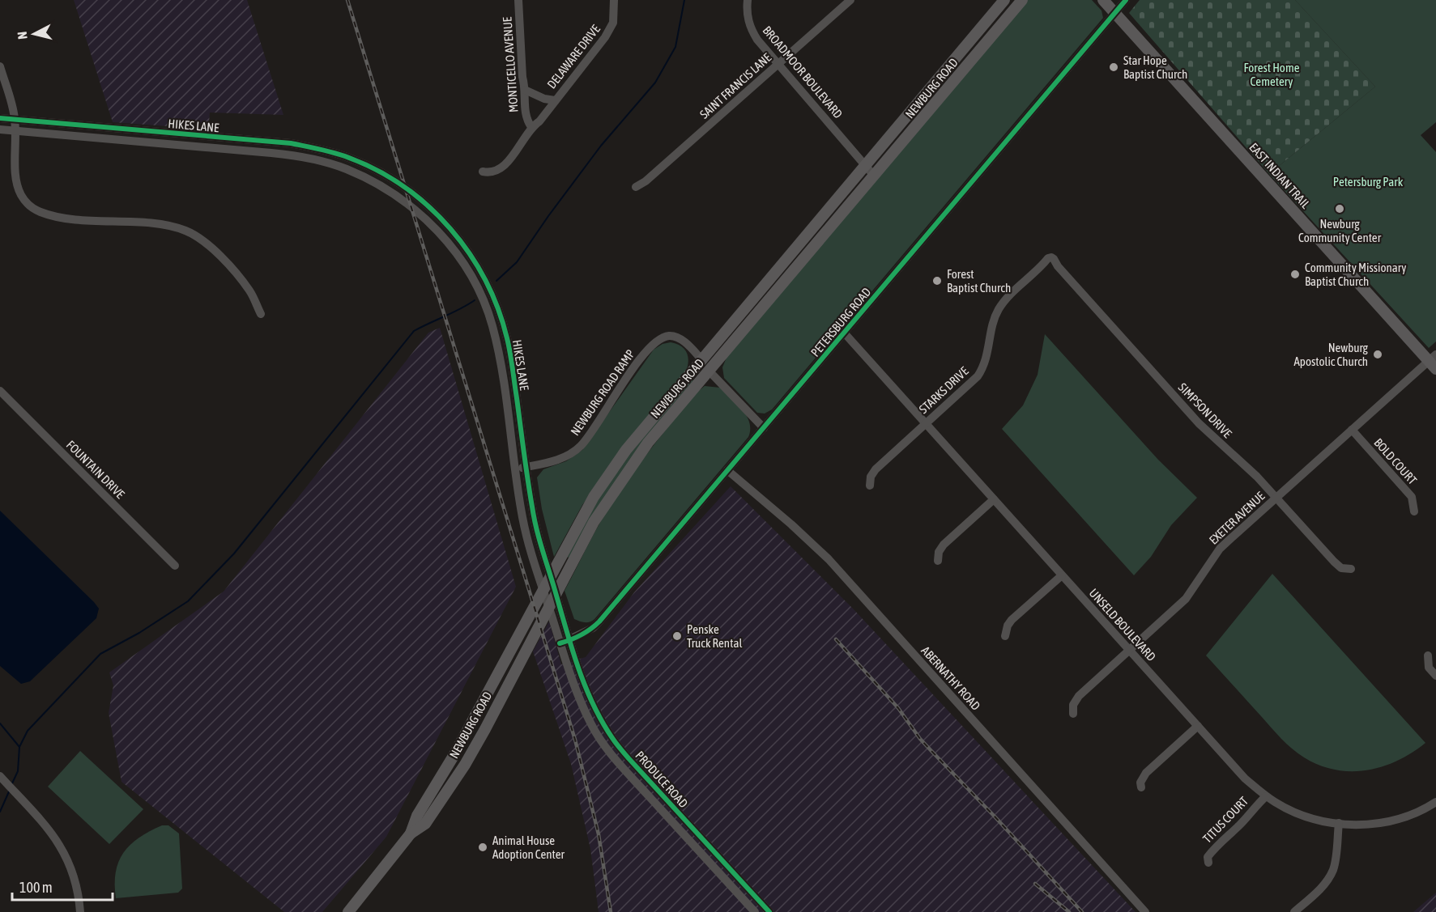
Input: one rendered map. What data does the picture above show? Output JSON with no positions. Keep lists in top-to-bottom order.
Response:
{
  "streets": {
    "main road": ["NEWBURG ROAD", "EAST INDIAN TRAIL"],
    "street": [
      "DELAWARE DRIVE",
      "MONTICELLO AVENUE",
      "BROADMOOR BOULEVARD",
      "SAINT FRANCIS LANE",
      "HIKES LANE",
      "PETERSBURG ROAD",
      "STARKS DRIVE",
      "NEWBURG ROAD RAMP",
      "SIMPSON DRIVE",
      "BOLD COURT",
      "FOUNTAIN DRIVE",
      "EXETER AVENUE",
      "UNSELD BOULEVARD",
      "ABERNATHY ROAD",
      "PRODUCE ROAD",
      "TITUS COURT"
    ]
  },
  "crossings": [
    ["DELAWARE DRIVE", "MONTICELLO AVENUE"],
    ["BROADMOOR BOULEVARD", "SAINT FRANCIS LANE"],
    ["BROADMOOR BOULEVARD", "NEWBURG ROAD"],
    ["NEWBURG ROAD", "NEWBURG ROAD RAMP"],
    ["HIKES LANE", "PETERSBURG ROAD"],
    ["HIKES LANE", "NEWBURG ROAD RAMP"],
    ["HIKES LANE", "PRODUCE ROAD"],
    ["EAST INDIAN TRAIL", "PETERSBURG ROAD"],
    ["EAST INDIAN TRAIL", "EXETER AVENUE"],
    ["PETERSBURG ROAD", "UNSELD BOULEVARD"],
    ["PETERSBURG ROAD", "ABERNATHY ROAD"],
    ["PETERSBURG ROAD", "PRODUCE ROAD"],
    ["STARKS DRIVE", "SIMPSON DRIVE"],
    ["STARKS DRIVE", "UNSELD BOULEVARD"],
    ["SIMPSON DRIVE", "EXETER AVENUE"],
    ["BOLD COURT", "EXETER AVENUE"],
    ["EXETER AVENUE", "UNSELD BOULEVARD"],
    ["UNSELD BOULEVARD", "TITUS COURT"]
  ],
  "parks": ["Forest Home Cemetery", "Petersburg Park"],
  "places": [
    "Star Hope Baptist Church",
    "Newburg Community Center",
    "Community Missionary Baptist Church",
    "Forest Baptist Church",
    "Newburg Apostolic Church",
    "Penske Truck Rental",
    "Animal House Adoption Center"
  ],
  "scale_bar": "100 m",
  "north": "left"
}
